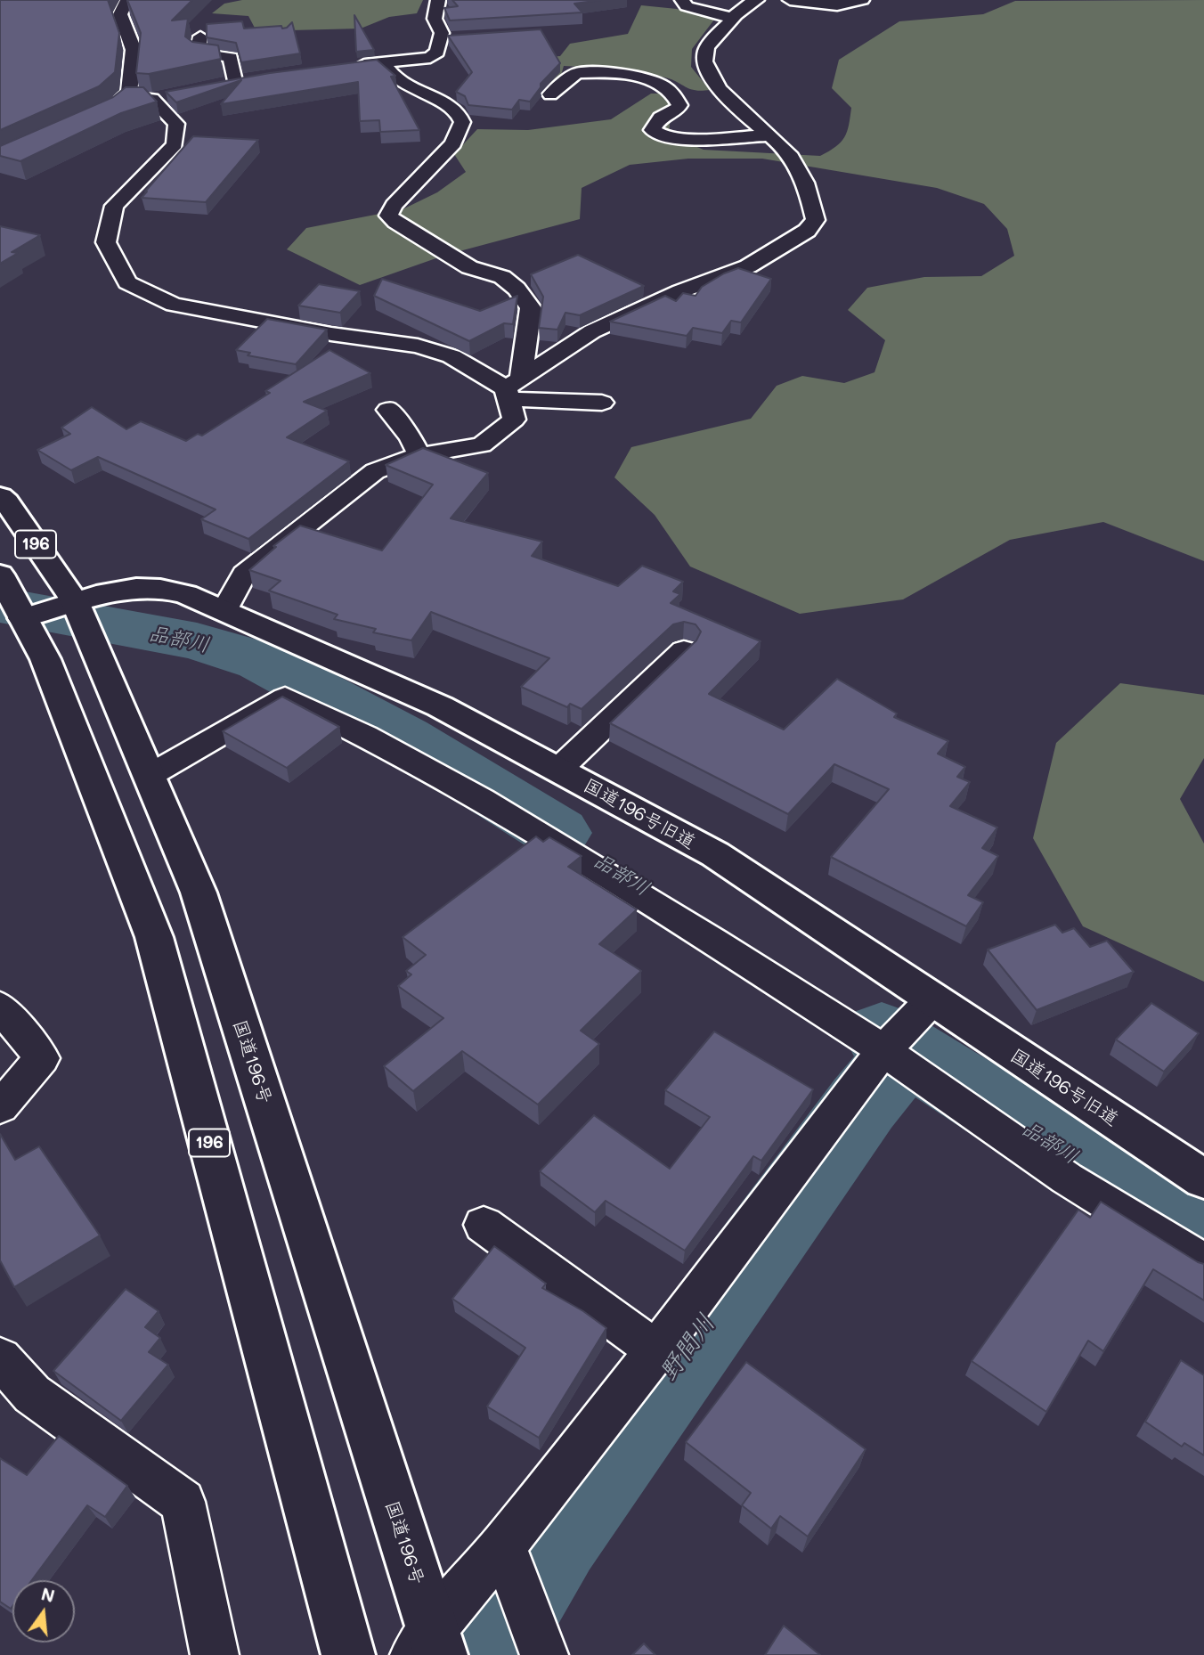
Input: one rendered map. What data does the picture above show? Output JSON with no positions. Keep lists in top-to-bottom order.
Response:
{
  "streets": {
    "main road": ["196", "国道196号旧道", "国道196号"]
  },
  "crossings": [
    ["196", "国道196号旧道"],
    ["国道196号旧道", "国道196号"]
  ],
  "water": ["品部川", "野間川"],
  "north": "top"
}
